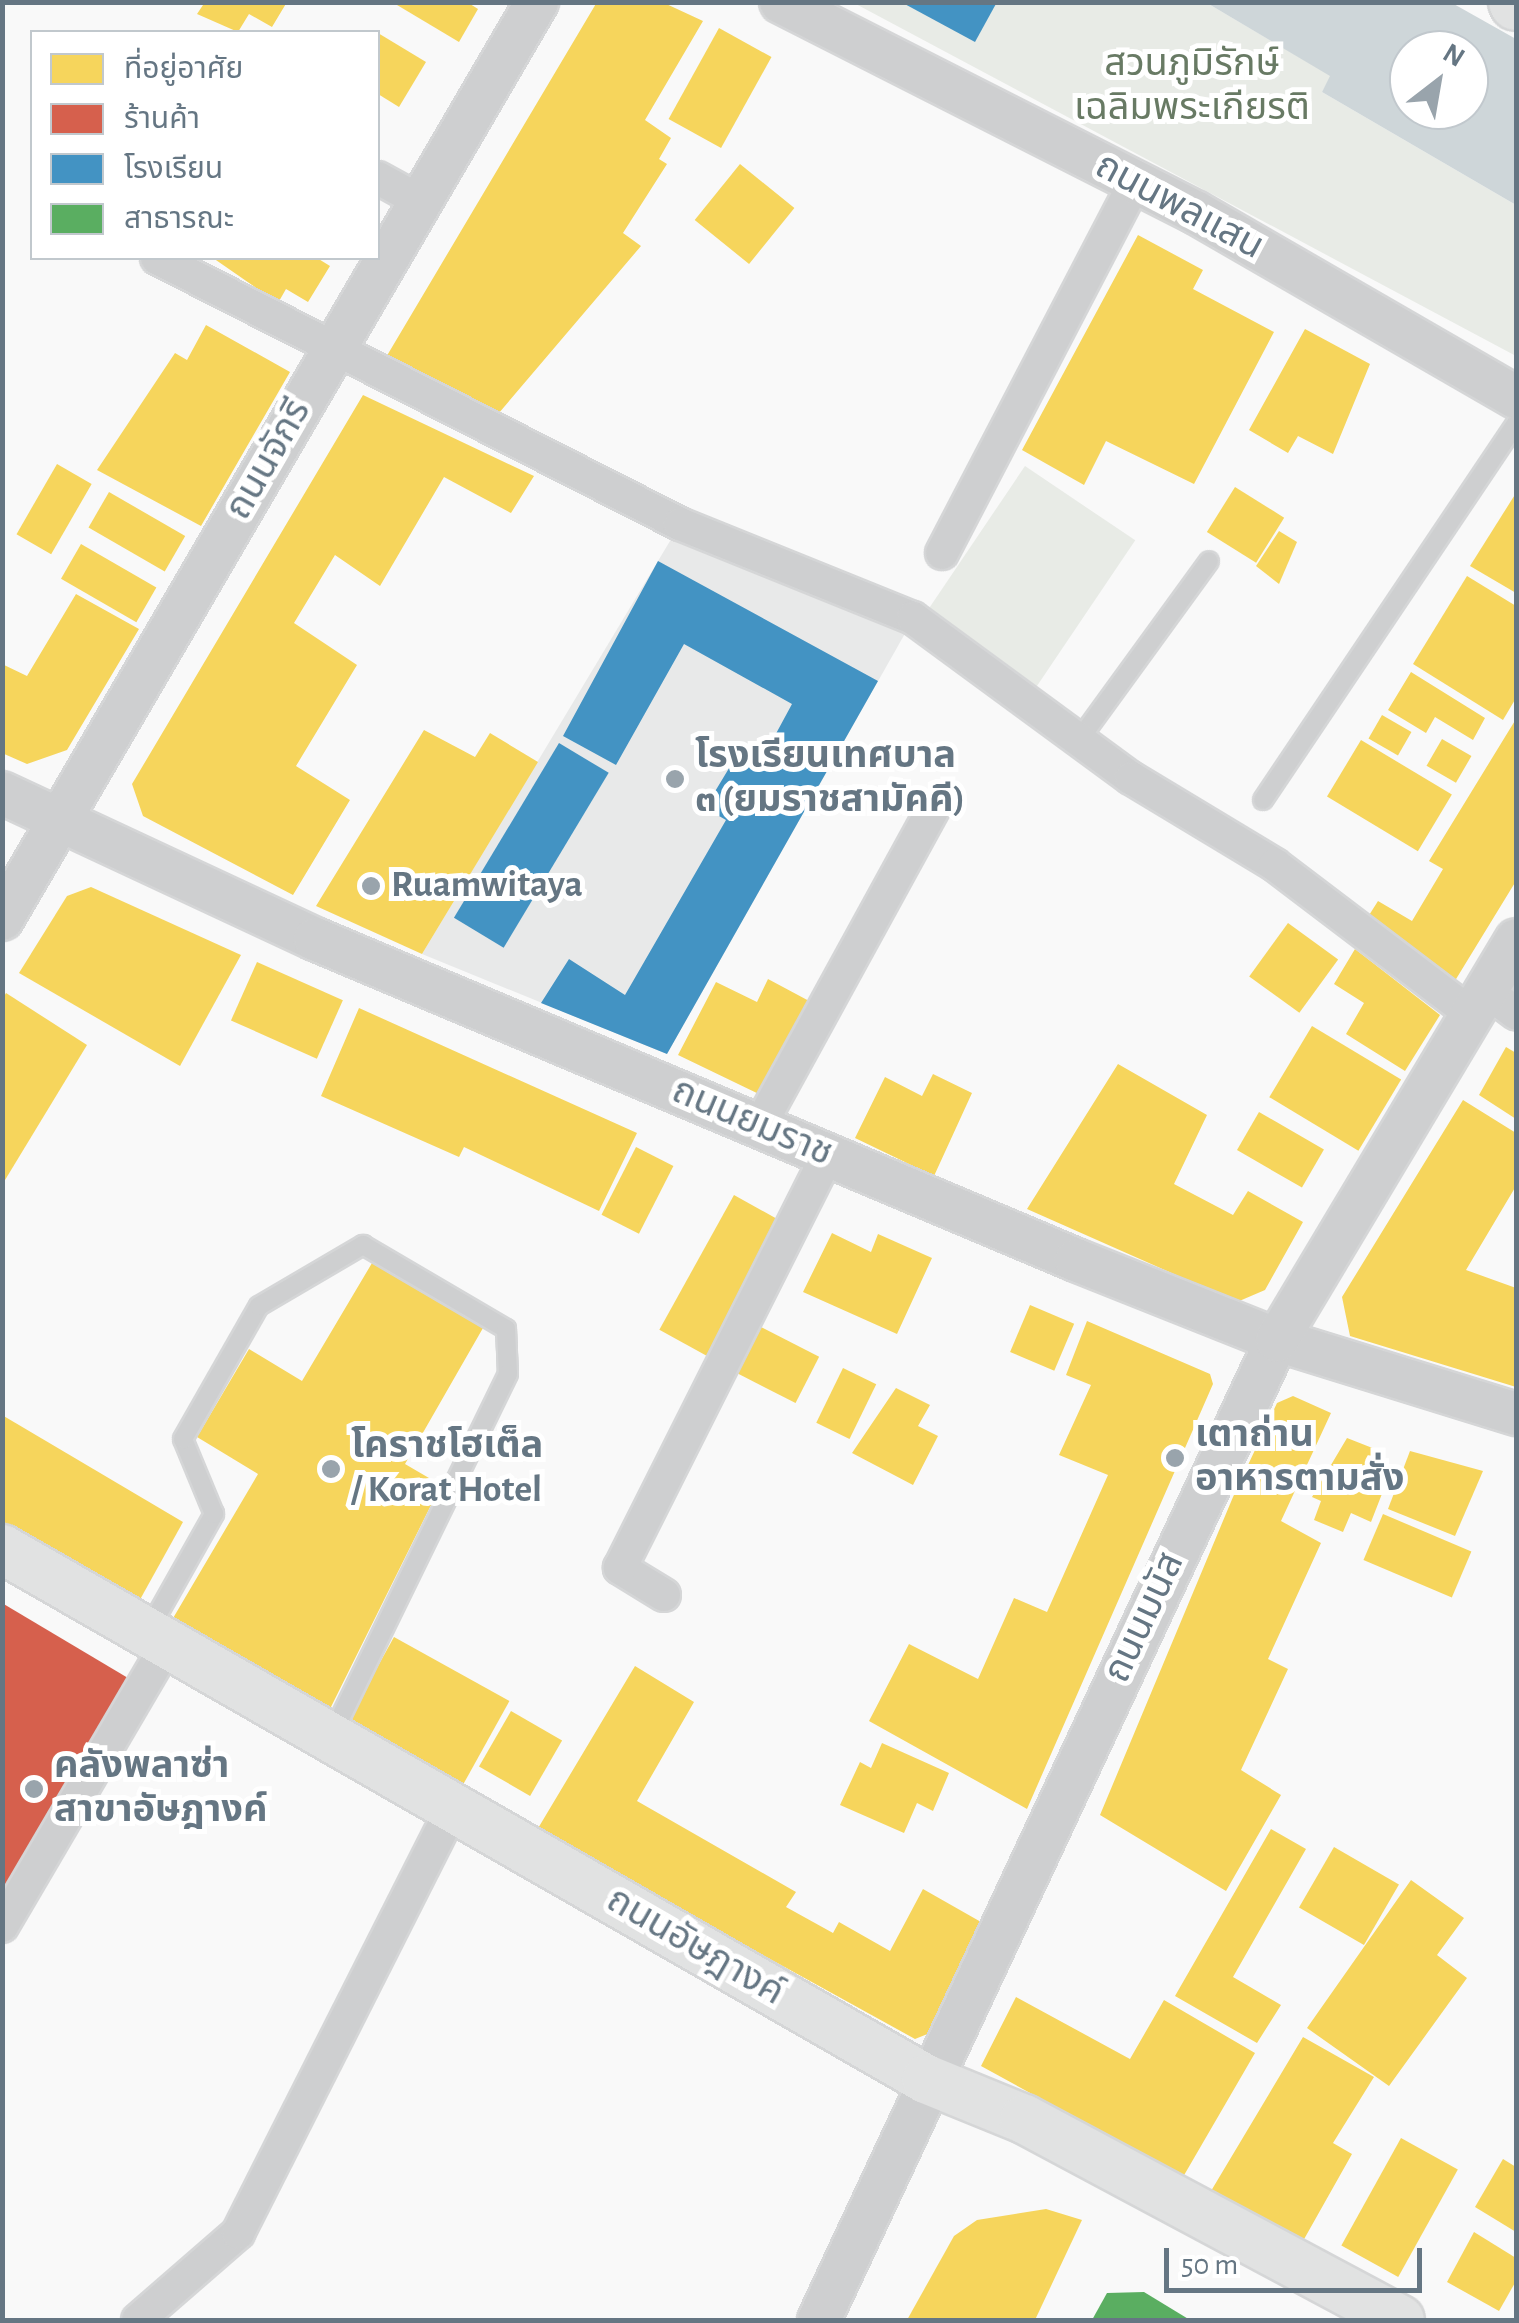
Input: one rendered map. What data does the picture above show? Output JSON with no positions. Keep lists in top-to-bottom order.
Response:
{
  "streets": {
    "main road": ["ถนนอัษฎางค์"],
    "street": [
      "ถนนพลแสน",
      "ถนนจักรี",
      "ถนนยมราช",
      "ถนนมนัส"
    ]
  },
  "crossings": [
    ["ถนนจักรี", "ถนนยมราช"],
    ["ถนนยมราช", "ถนนมนัส"],
    ["ถนนมนัส", "ถนนอัษฎางค์"]
  ],
  "parks": ["สวนภูมิรักษ์ เฉลิมพระเกียรติ"],
  "places": [
    "โรงเรียนเทศบาล ๓ (ยมราชสามัคคี)",
    "Ruamwitaya",
    "เตาถ่าน อาหารตามสั่ง",
    "โคราชโฮเต็ล / Korat Hotel",
    "คลังพลาซ่า สาขาอัษฎางค์"
  ],
  "legend": [
    "ที่อยู่อาศัย",
    "ร้านค้า",
    "โรงเรียน",
    "สาธารณะ"
  ],
  "scale_bar": "50 m",
  "north": "top right"
}
